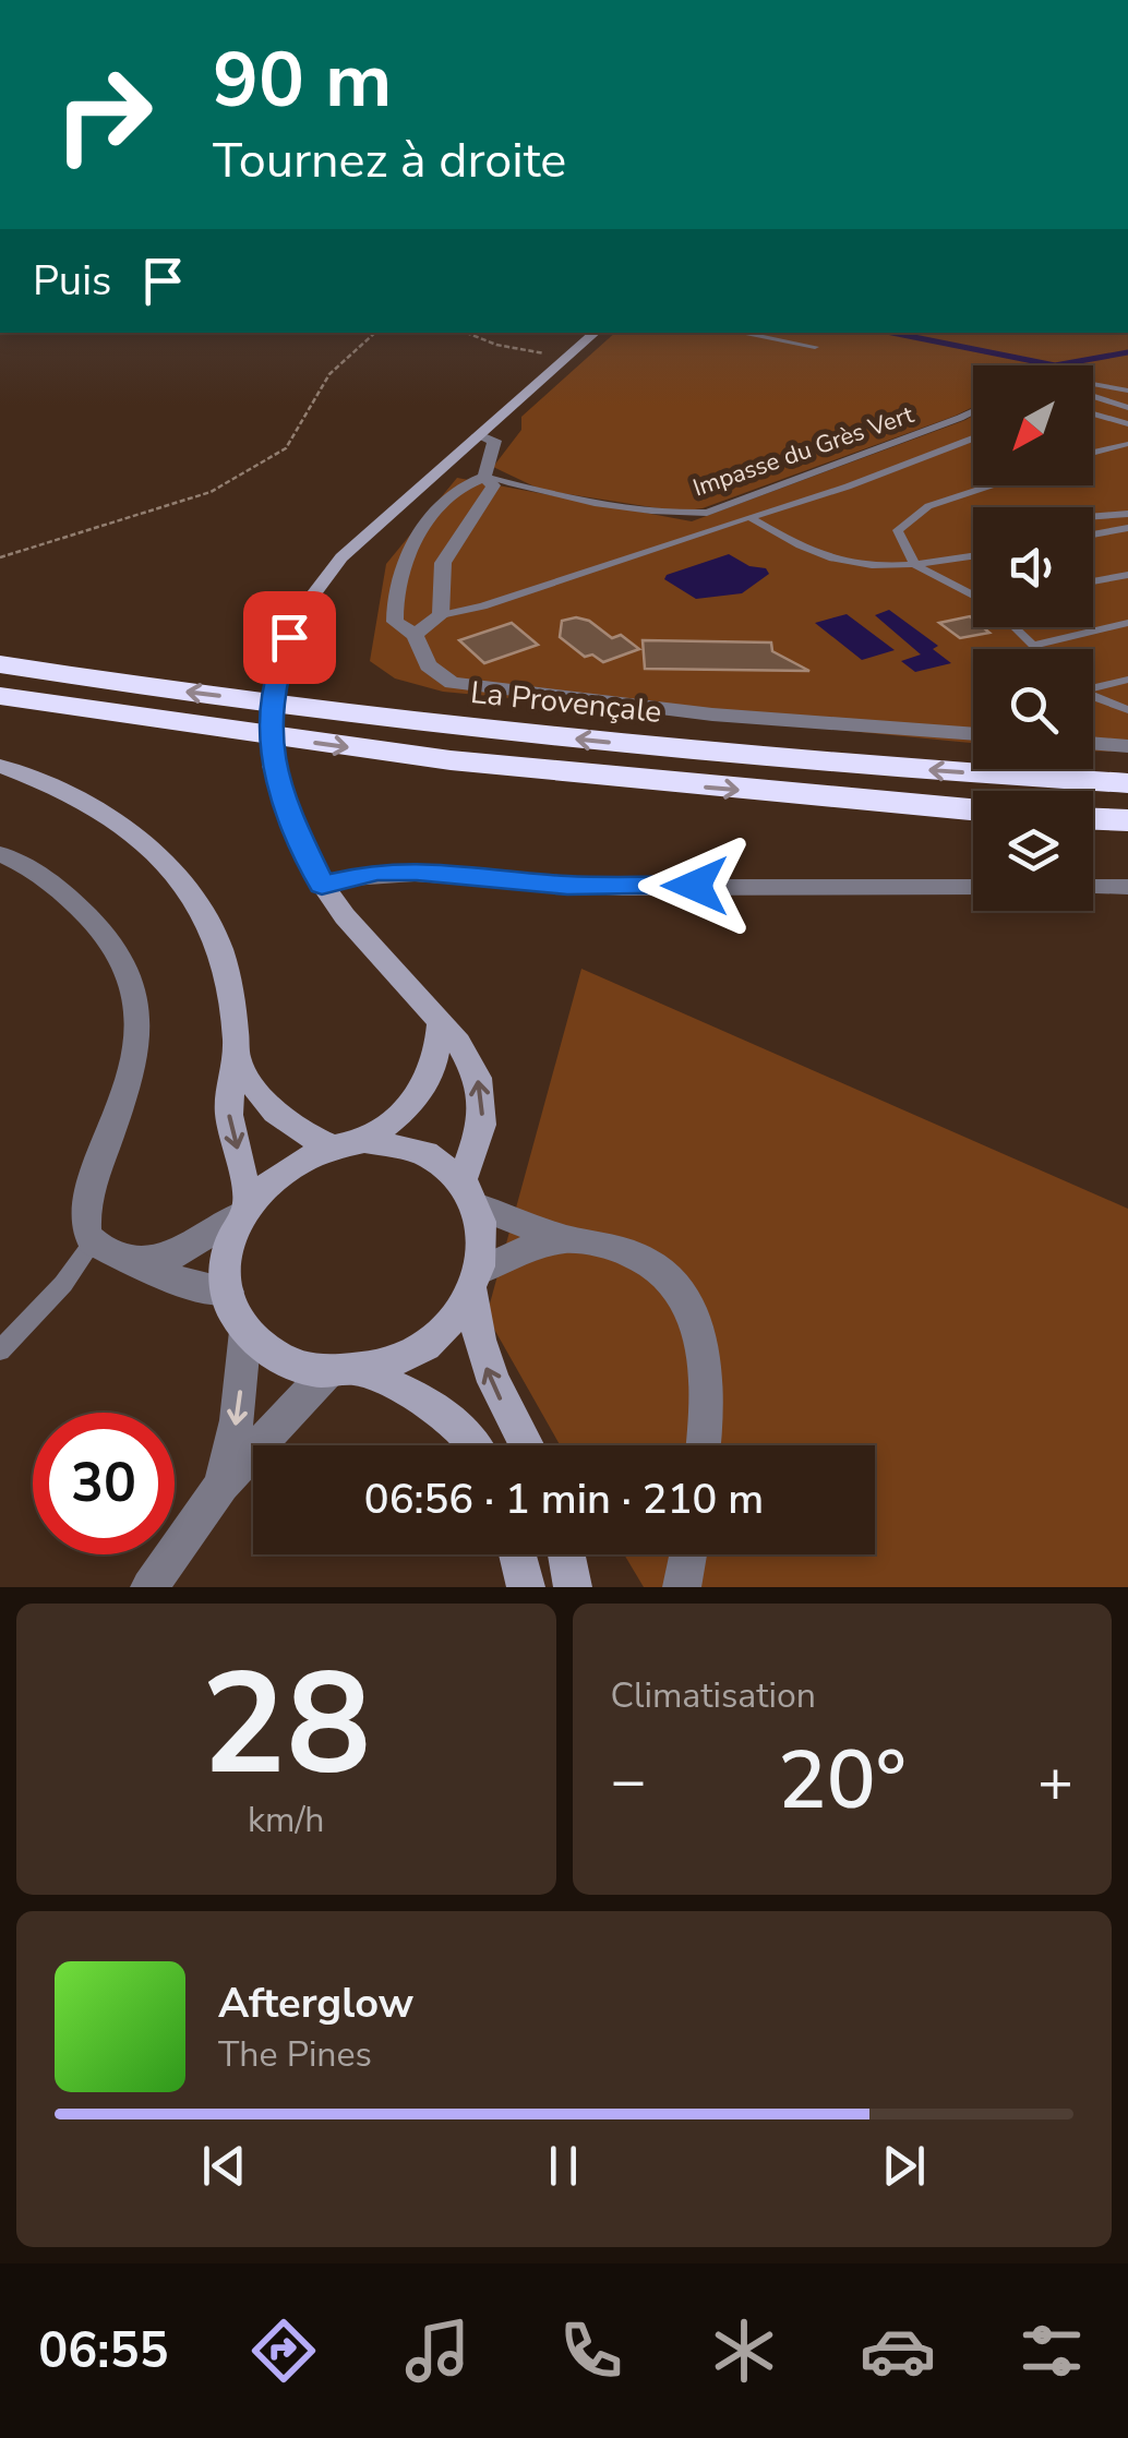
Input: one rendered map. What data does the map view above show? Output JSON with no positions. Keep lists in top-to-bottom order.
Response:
{
  "streets": {
    "highway": ["La Provençale"],
    "lane": ["Impasse du Grès Vert"]
  },
  "north": "bottom left",
  "page": {
    "turn": ["90 m", "Tournez à droite"],
    "then": "Puis",
    "limit": "30",
    "trip": "06:56 · 1 min · 210 m",
    "tile": [
      ["28", "km/h"],
      "Climatisation"
    ],
    "heat": ["−", "20°", "+"],
    "song": ["Afterglow", "The Pines"],
    "tabs": "06:55"
  }
}
